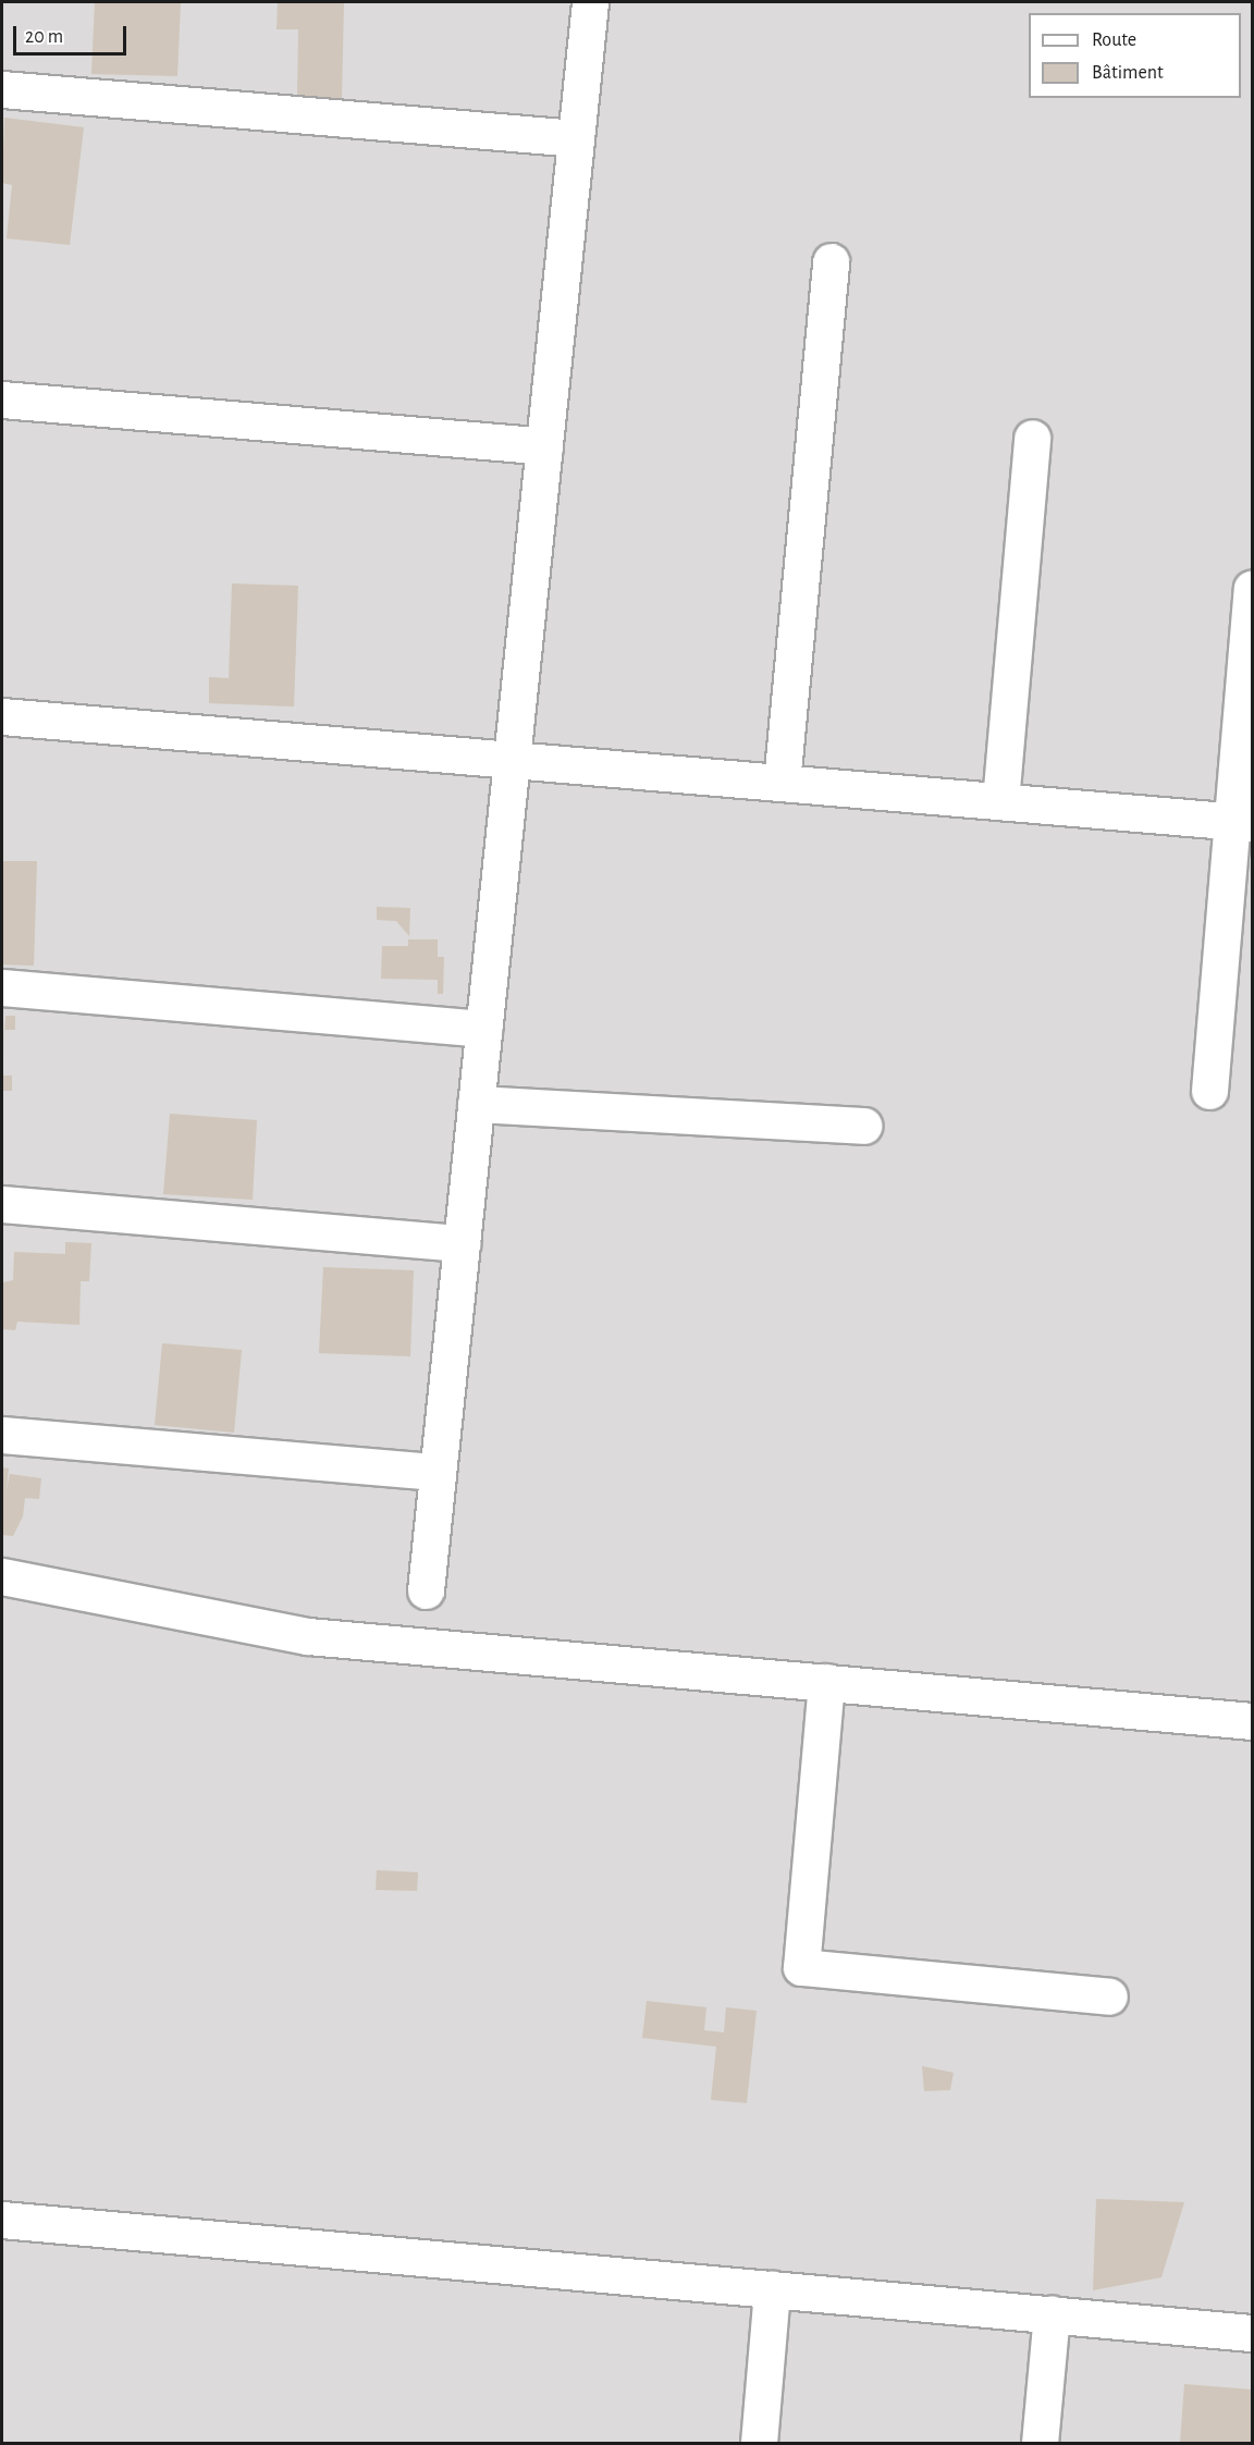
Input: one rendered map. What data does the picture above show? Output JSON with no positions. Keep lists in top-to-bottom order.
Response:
{
  "legend": ["Route", "Bâtiment"],
  "scale_bar": "20 m"
}
